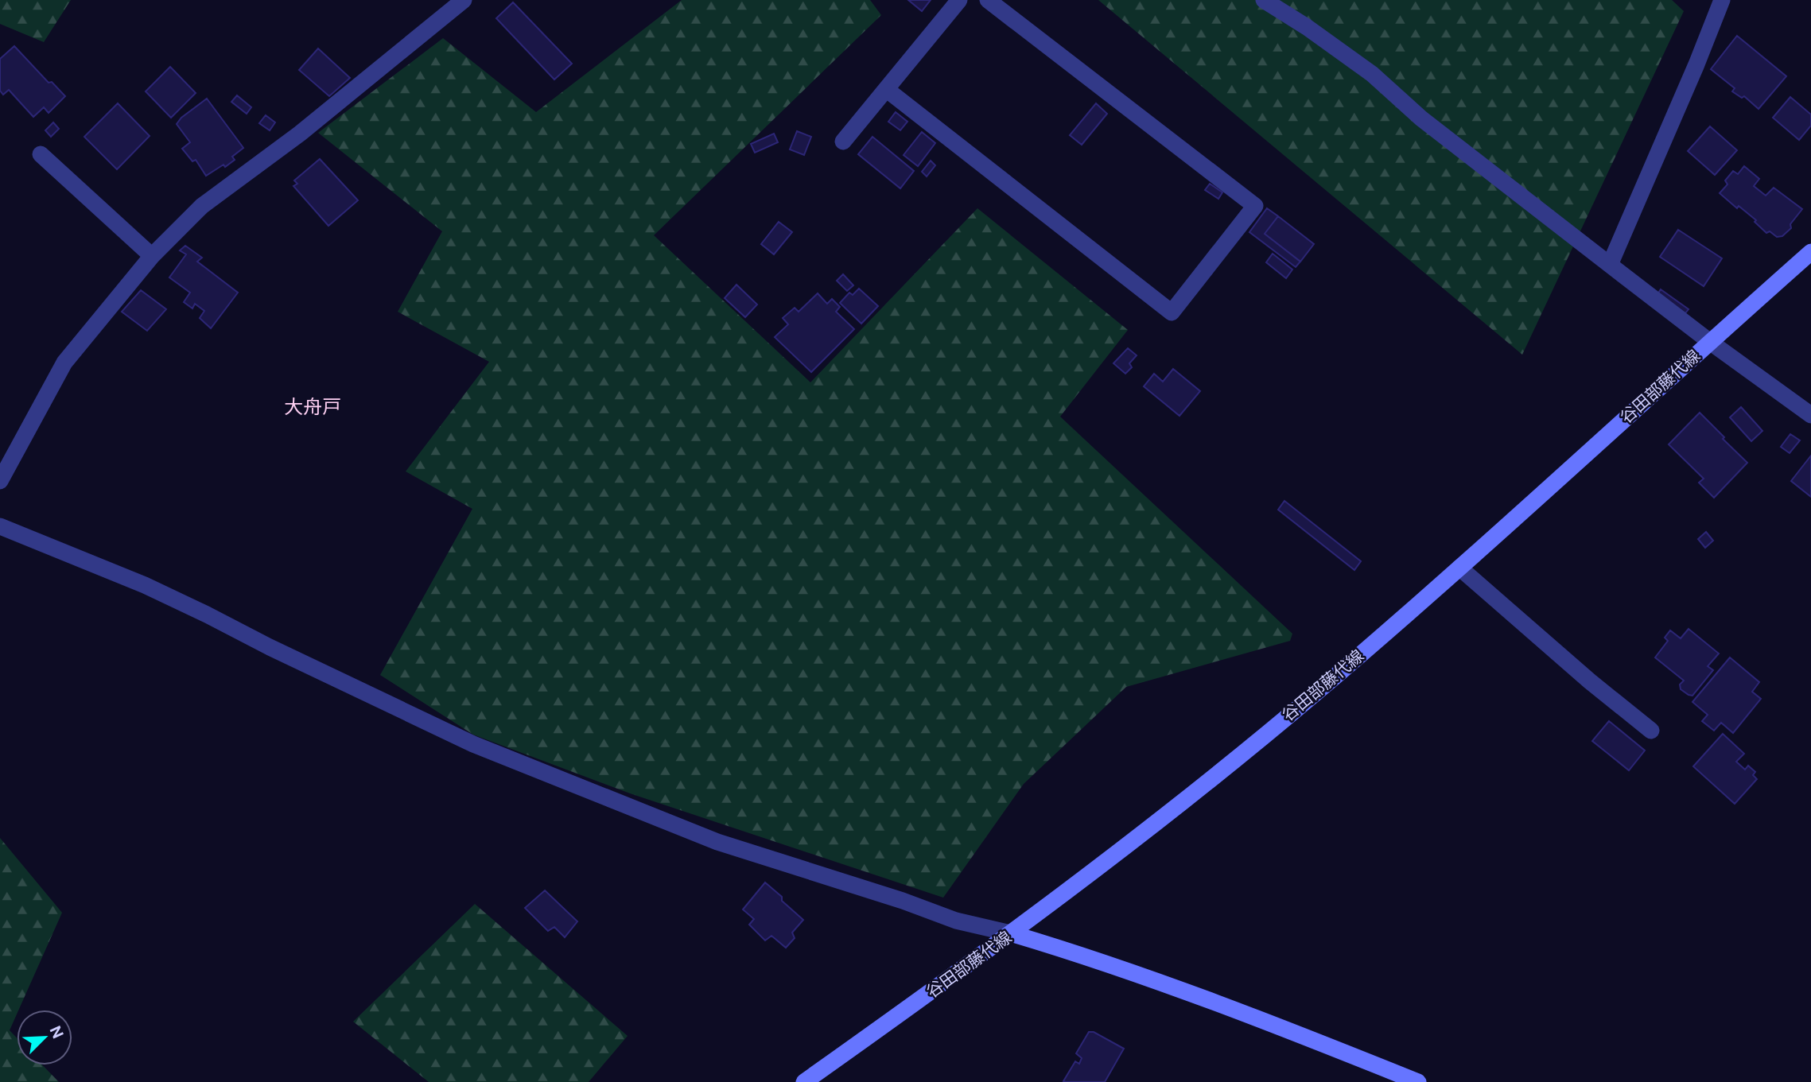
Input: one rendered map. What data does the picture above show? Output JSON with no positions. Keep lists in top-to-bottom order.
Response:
{
  "streets": {
    "main road": ["谷田部藤代線"]
  },
  "districts": ["大舟戸"],
  "north": "top right"
}
